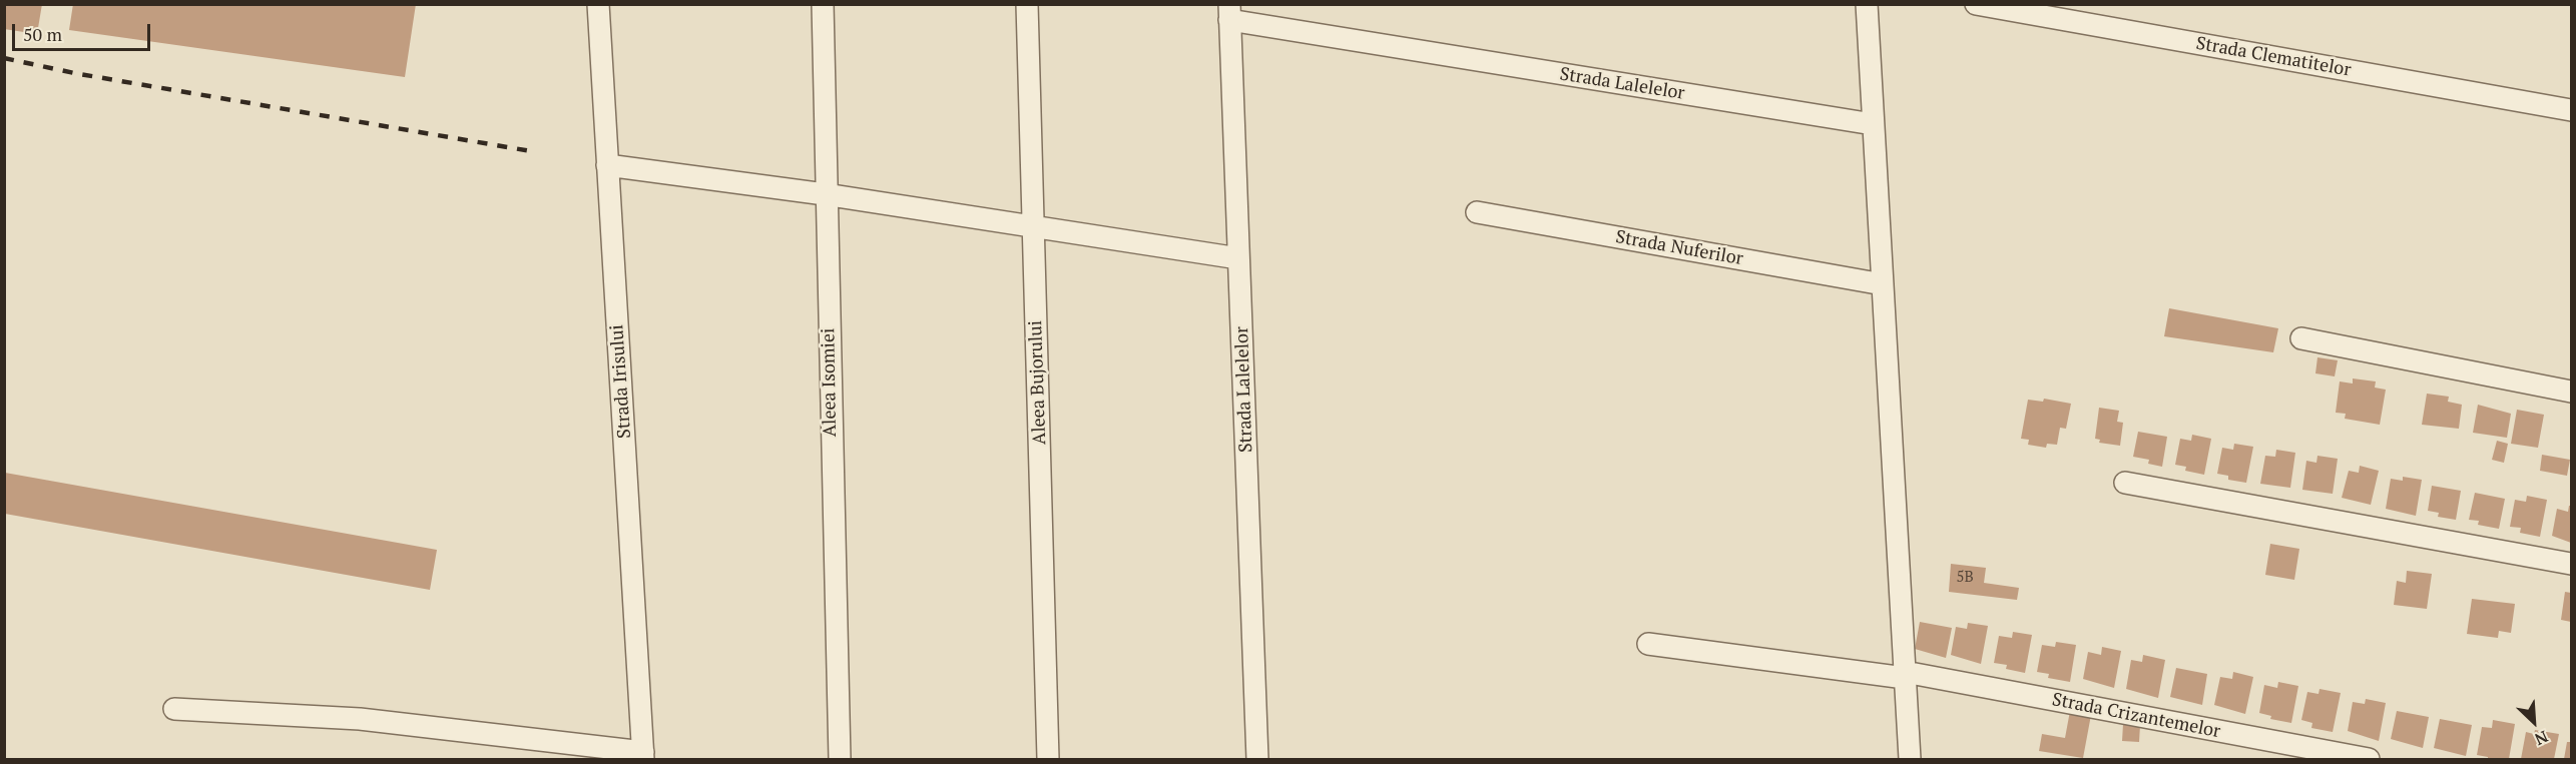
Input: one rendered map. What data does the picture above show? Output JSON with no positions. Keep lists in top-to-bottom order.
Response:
{
  "streets": {
    "street": [
      "Strada Clematitelor",
      "Strada Lalelelor",
      "Strada Nuferilor",
      "Strada Irisului",
      "Aleea Isomiei",
      "Aleea Bujorului",
      "Strada Crizantemelor"
    ]
  },
  "house_numbers": ["5B"],
  "scale_bar": "50 m",
  "north": "bottom right"
}
